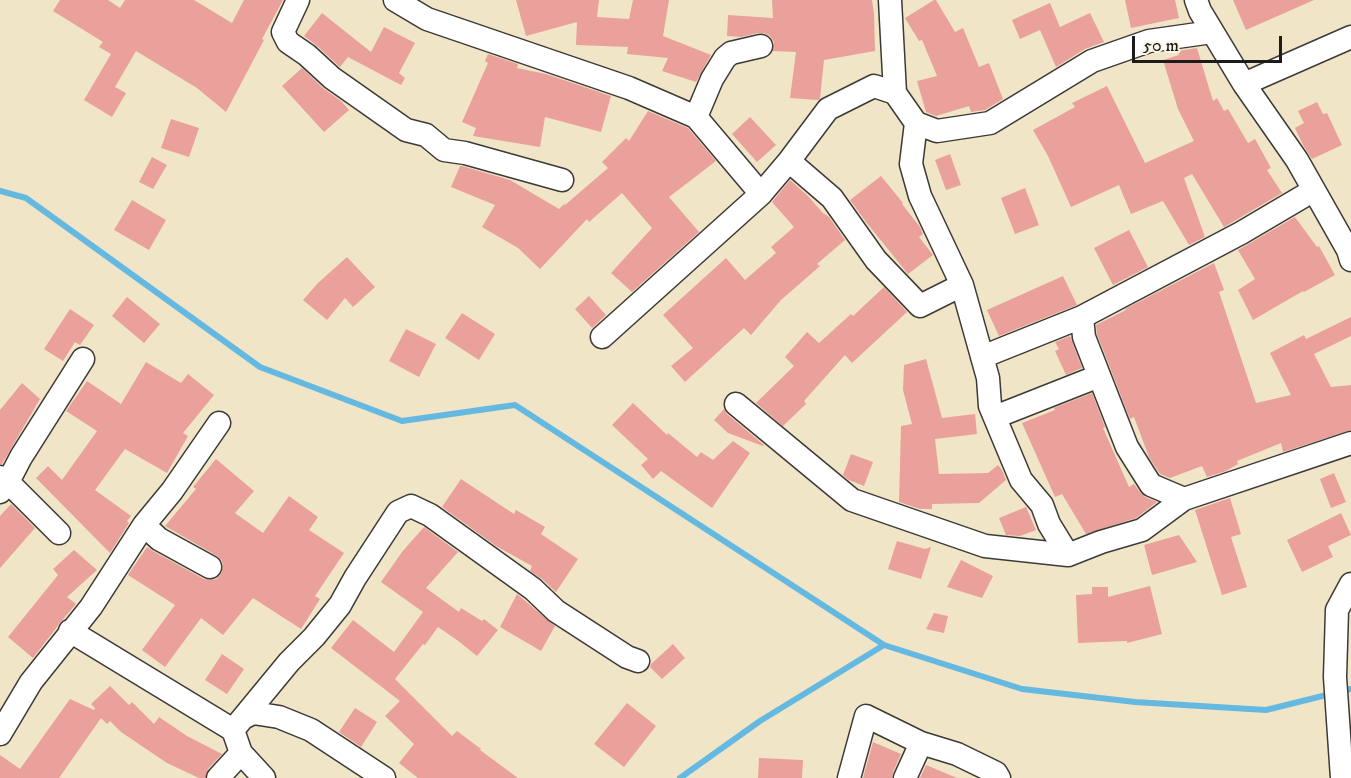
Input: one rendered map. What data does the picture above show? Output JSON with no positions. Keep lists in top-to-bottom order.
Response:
{
  "scale_bar": "50 m"
}
